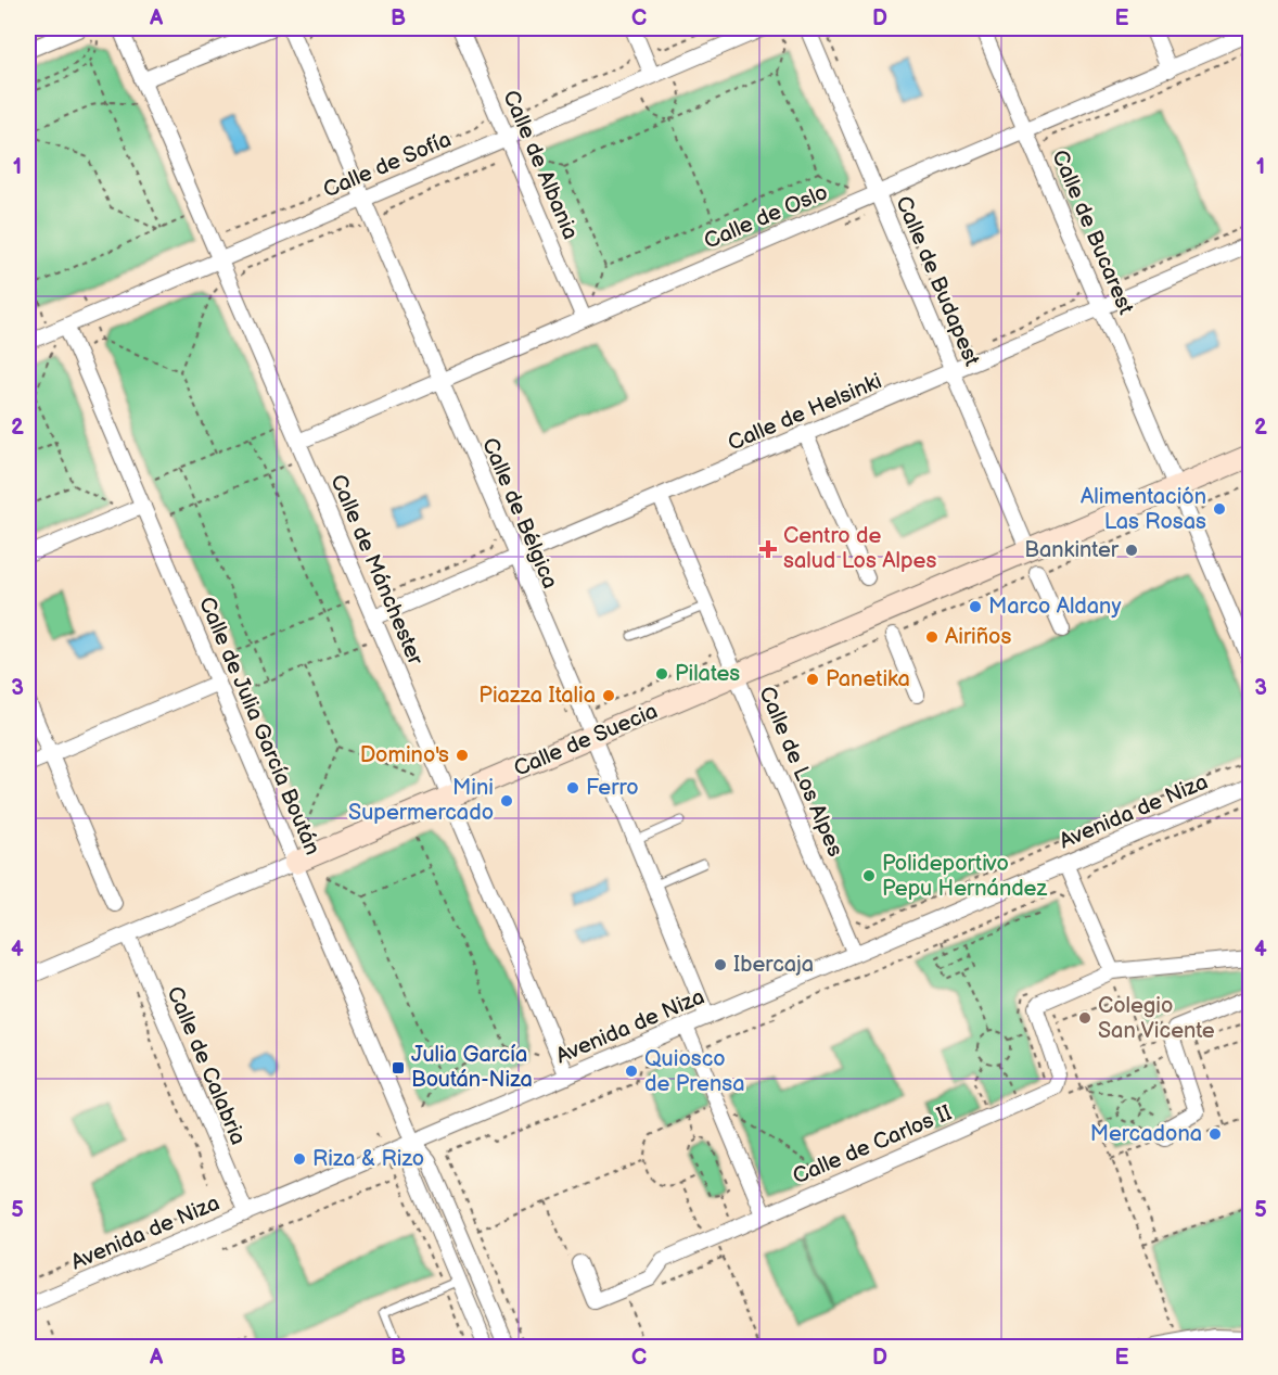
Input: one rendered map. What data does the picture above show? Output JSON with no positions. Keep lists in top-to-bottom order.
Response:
{
  "streets": {
    "street": [
      "Calle de Sofía",
      "Calle de Albania",
      "Calle de Oslo",
      "Calle de Bucarest",
      "Calle de Budapest",
      "Calle de Helsinki",
      "Calle de Bélgica",
      "Calle de Mánchester",
      "Calle de Julia García Boután",
      "Calle de Suecia",
      "Calle de Los Alpes",
      "Avenida de Niza",
      "Calle de Calabria",
      "Calle de Carlos II"
    ]
  },
  "crossings": [
    ["Calle de Sofía", "Calle de Albania"],
    ["Calle de Sofía", "Calle de Bélgica"],
    ["Calle de Sofía", "Calle de Mánchester"],
    ["Calle de Sofía", "Calle de Julia García Boután"],
    ["Calle de Albania", "Calle de Oslo"],
    ["Calle de Oslo", "Calle de Bucarest"],
    ["Calle de Oslo", "Calle de Budapest"],
    ["Calle de Oslo", "Calle de Bélgica"],
    ["Calle de Oslo", "Calle de Mánchester"],
    ["Calle de Bucarest", "Calle de Helsinki"],
    ["Calle de Bucarest", "Calle de Suecia"],
    ["Calle de Budapest", "Calle de Helsinki"],
    ["Calle de Budapest", "Calle de Suecia"],
    ["Calle de Helsinki", "Calle de Bélgica"],
    ["Calle de Helsinki", "Calle de Mánchester"],
    ["Calle de Helsinki", "Calle de Los Alpes"],
    ["Calle de Bélgica", "Calle de Suecia"],
    ["Calle de Bélgica", "Avenida de Niza"],
    ["Calle de Mánchester", "Calle de Suecia"],
    ["Calle de Mánchester", "Avenida de Niza"],
    ["Calle de Julia García Boután", "Calle de Suecia"],
    ["Calle de Julia García Boután", "Avenida de Niza"],
    ["Calle de Suecia", "Calle de Los Alpes"],
    ["Calle de Suecia", "Calle de Calabria"],
    ["Calle de Los Alpes", "Avenida de Niza"],
    ["Avenida de Niza", "Calle de Calabria"]
  ],
  "places": {
    "other": [
      "Alimentación Las Rosas",
      "Bankinter",
      "Marco Aldany",
      "Airiños",
      "Pilates",
      "Panetika",
      "Piazza Italia",
      "Domino's",
      "Ferro",
      "Mini Supermercado",
      "Polideportivo Pepu Hernández",
      "Ibercaja",
      "Colegio San Vicente",
      "Quiosco de Prensa",
      "Mercadona",
      "Riza & Rizo"
    ],
    "health": ["Centro de salud Los Alpes"],
    "transit": ["Julia García Boután-Niza"]
  },
  "grid": {
    "columns": [
      "A",
      "B",
      "C",
      "D",
      "E"
    ],
    "rows": [
      "1",
      "2",
      "3",
      "4",
      "5"
    ]
  }
}
